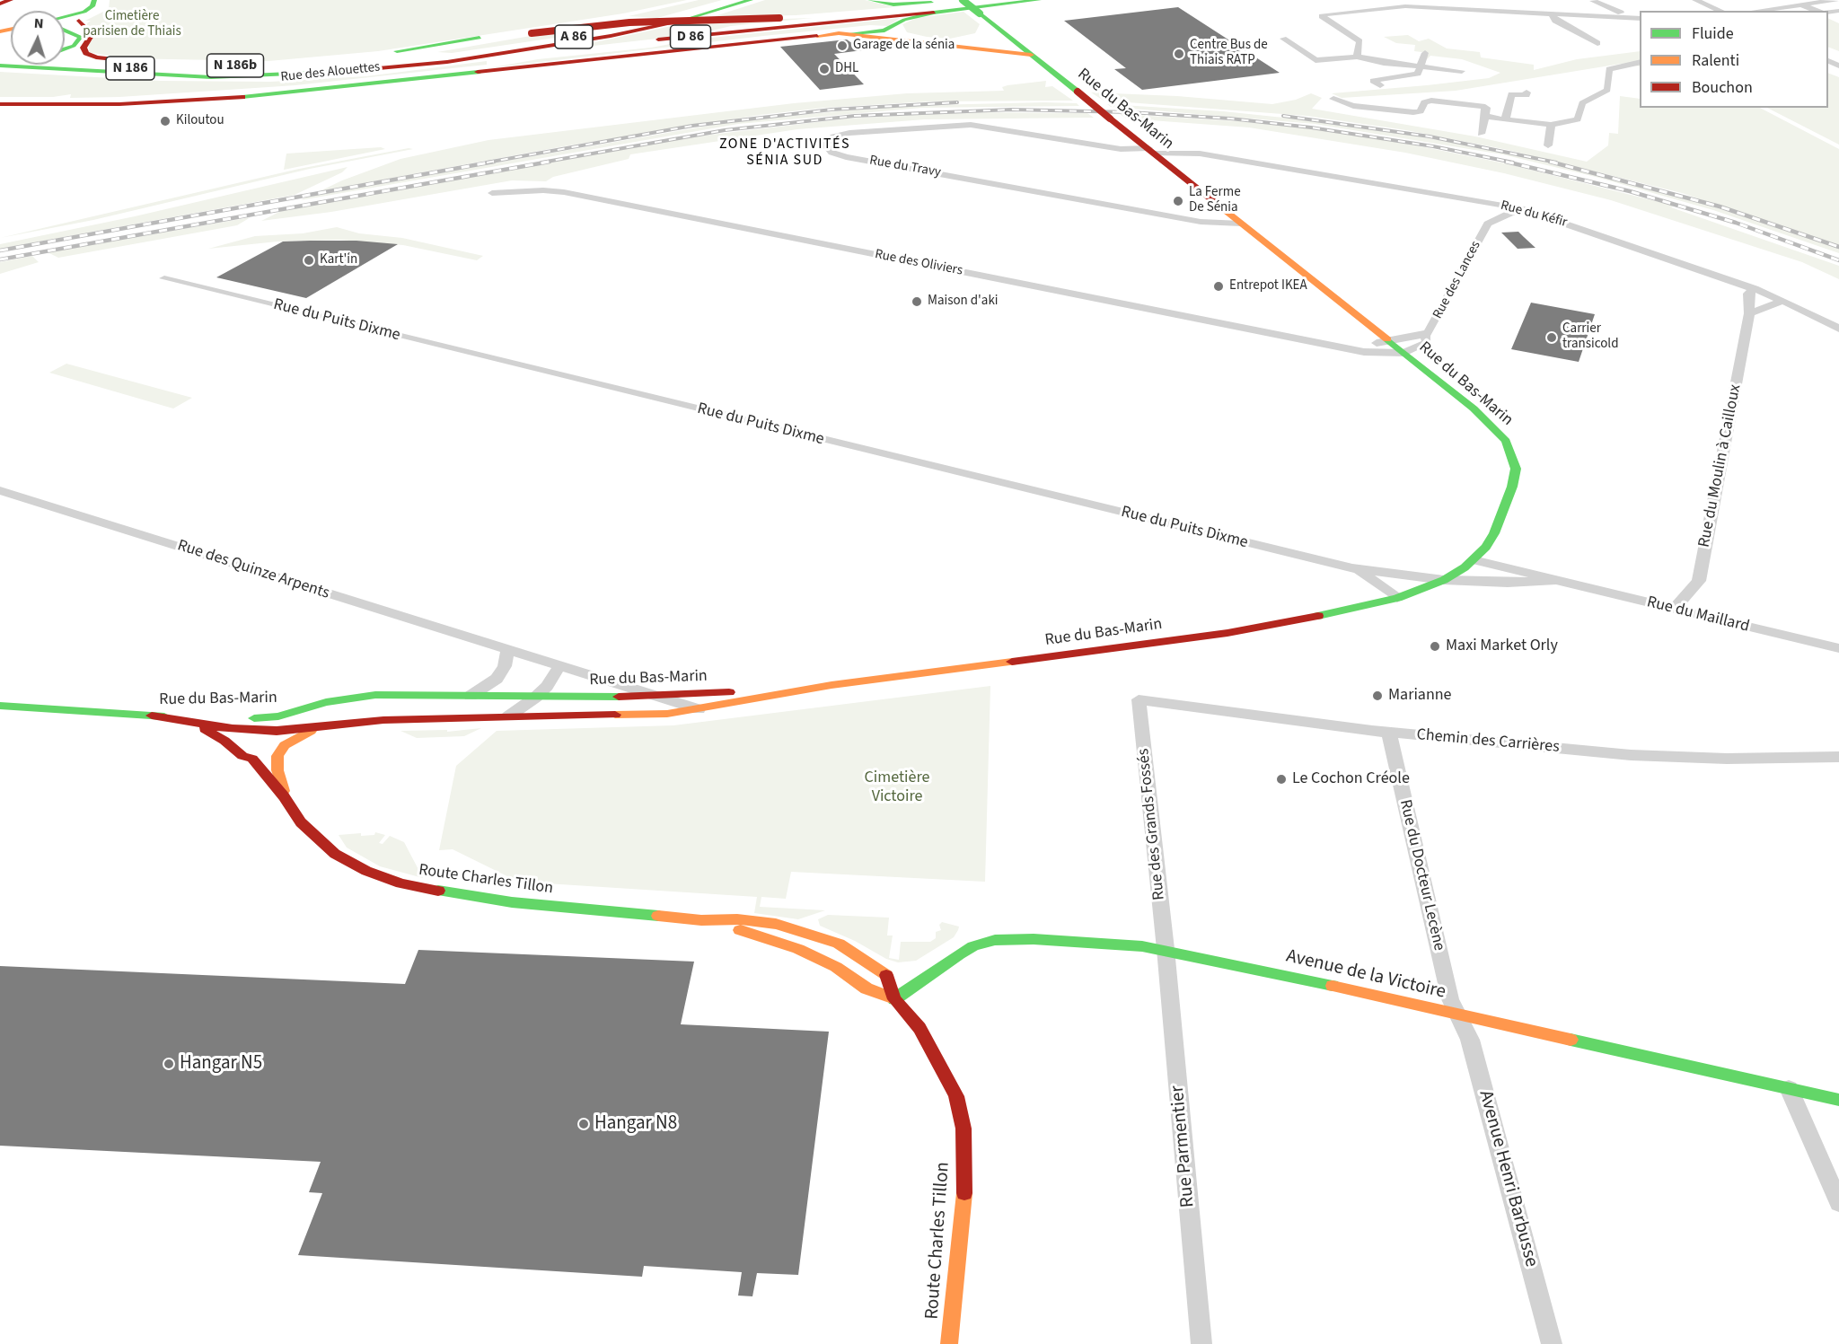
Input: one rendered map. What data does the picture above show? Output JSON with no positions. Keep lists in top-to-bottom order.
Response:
{
  "streets": {
    "main road": [
      "A 86",
      "D 86",
      "N 186b",
      "N 186",
      "Rue des Alouettes",
      "Rue du Bas-Marin",
      "Route Charles Tillon",
      "Avenue de la Victoire"
    ],
    "street": [
      "Rue du Travy",
      "Rue du Kéfir",
      "Rue des Oliviers",
      "Rue des Lances",
      "Rue du Puits Dixme",
      "Rue du Moulin à Cailloux",
      "Rue des Quinze Arpents",
      "Rue du Maillard",
      "Chemin des Carrières",
      "Rue des Grands Fossés",
      "Rue du Docteur Lecène",
      "Rue Parmentier",
      "Avenue Henri Barbusse"
    ]
  },
  "crossings": [
    ["A 86", "D 86"],
    ["A 86", "N 186"],
    ["N 186b", "N 186"],
    ["Rue du Bas-Marin", "Rue du Travy"],
    ["Rue du Bas-Marin", "Rue du Kéfir"],
    ["Rue du Bas-Marin", "Rue des Oliviers"],
    ["Rue du Bas-Marin", "Rue des Lances"],
    ["Rue du Bas-Marin", "Rue du Puits Dixme"],
    ["Rue du Bas-Marin", "Rue des Quinze Arpents"],
    ["Rue du Bas-Marin", "Rue du Maillard"],
    ["Rue du Bas-Marin", "Route Charles Tillon"],
    ["Rue du Travy", "Rue du Kéfir"],
    ["Rue du Kéfir", "Rue des Lances"],
    ["Rue du Kéfir", "Rue du Moulin à Cailloux"],
    ["Rue des Oliviers", "Rue des Lances"],
    ["Rue du Puits Dixme", "Rue du Maillard"],
    ["Rue du Moulin à Cailloux", "Rue du Maillard"],
    ["Chemin des Carrières", "Rue des Grands Fossés"],
    ["Chemin des Carrières", "Rue du Docteur Lecène"],
    ["Rue des Grands Fossés", "Avenue de la Victoire"],
    ["Rue des Grands Fossés", "Rue Parmentier"],
    ["Rue du Docteur Lecène", "Avenue de la Victoire"],
    ["Rue du Docteur Lecène", "Avenue Henri Barbusse"],
    ["Route Charles Tillon", "Avenue de la Victoire"],
    ["Avenue de la Victoire", "Rue Parmentier"],
    ["Avenue de la Victoire", "Avenue Henri Barbusse"]
  ],
  "districts": ["ZONE D'ACTIVITÉS SÉNIA SUD"],
  "parks": ["Cimetière parisien de Thiais", "Cimetière Victoire"],
  "places": [
    "Garage de la sénia",
    "Centre Bus de Thiais RATP",
    "DHL",
    "Kiloutou",
    "La Ferme De Sénia",
    "Kart'in",
    "Entrepot IKEA",
    "Maison d'aki",
    "Carrier transicold",
    "Maxi Market Orly",
    "Marianne",
    "Le Cochon Créole",
    "Hangar N5",
    "Hangar N8"
  ],
  "legend": ["Fluide", "Ralenti", "Bouchon"],
  "north": "top"
}
